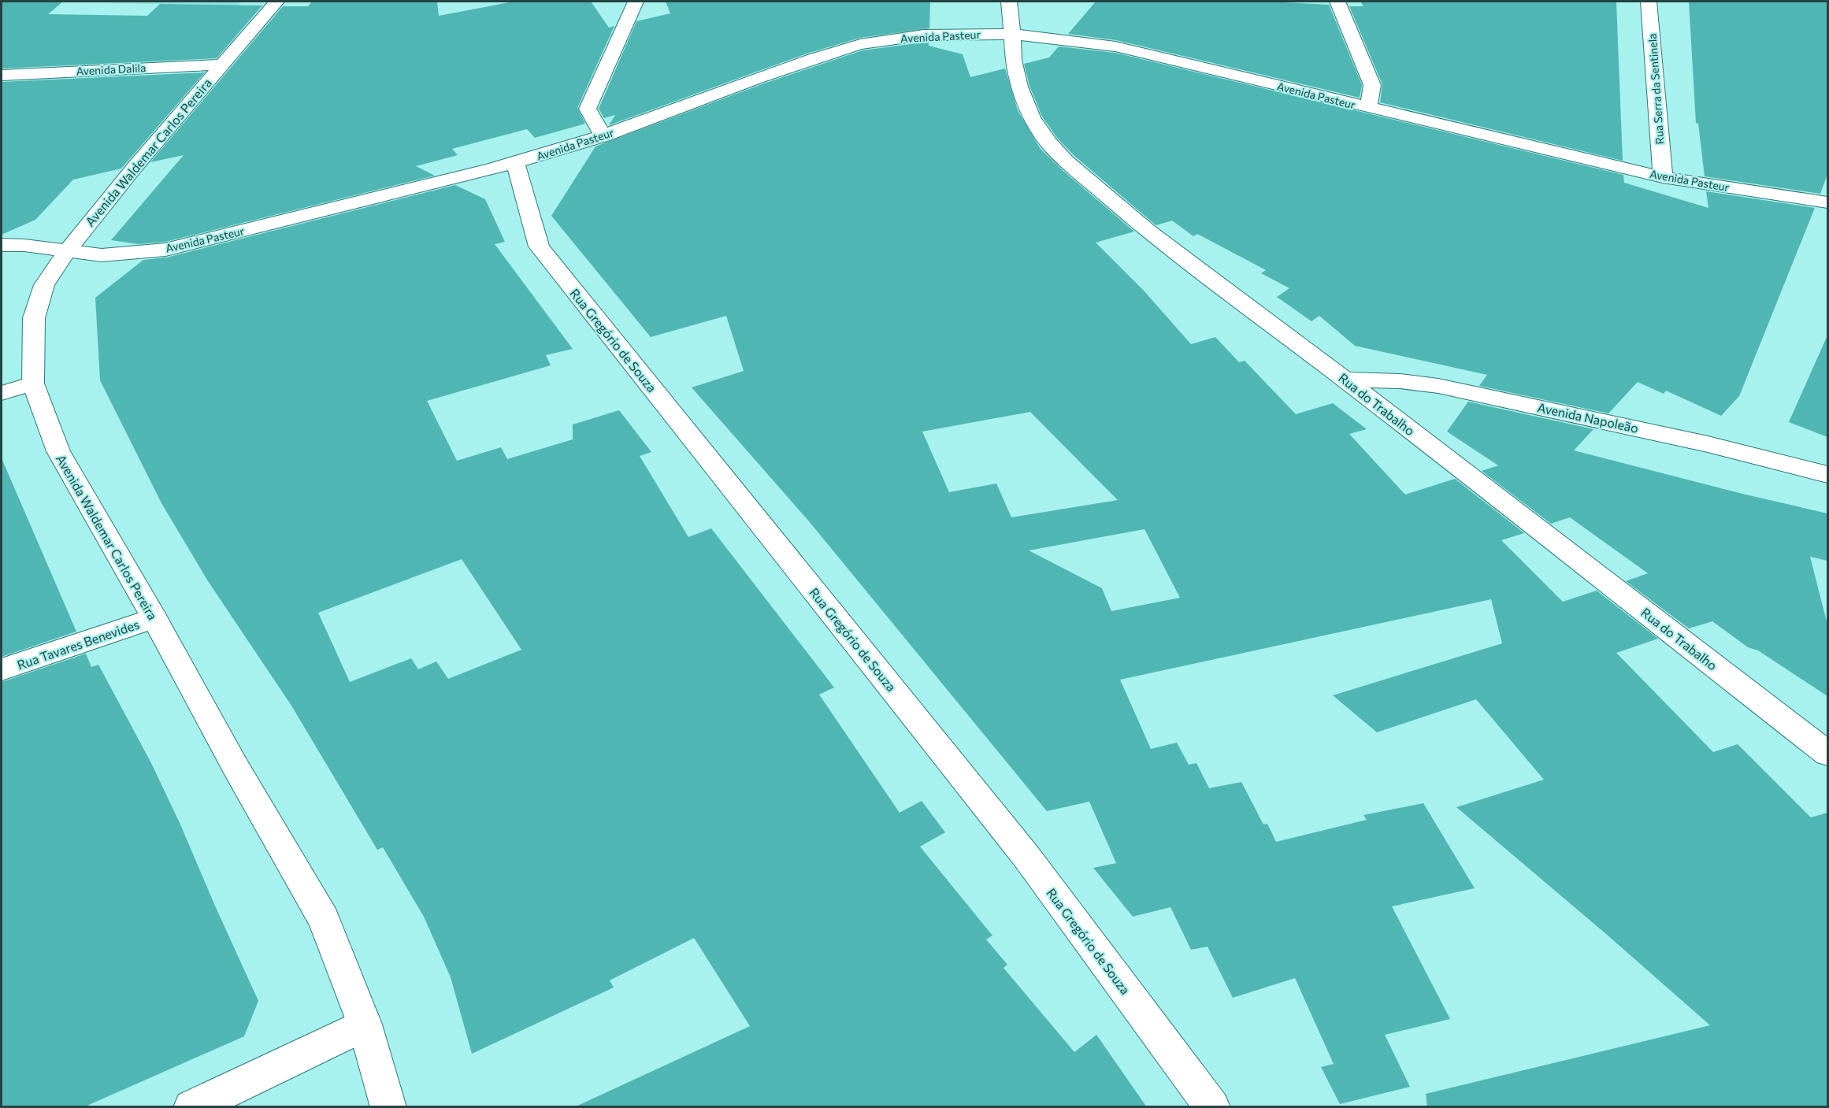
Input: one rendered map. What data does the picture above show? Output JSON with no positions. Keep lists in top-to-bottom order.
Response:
{
  "streets": {
    "street": [
      "Avenida Pasteur",
      "Avenida Dalila",
      "Rua Serra da Sentinela",
      "Avenida Waldemar Carlos Pereira",
      "Rua Gregório de Souza",
      "Rua do Trabalho",
      "Avenida Napoleão",
      "Rua Tavares Benevides"
    ]
  },
  "crossings": [
    ["Avenida Pasteur", "Rua Serra da Sentinela"],
    ["Avenida Pasteur", "Avenida Waldemar Carlos Pereira"],
    ["Avenida Pasteur", "Rua Gregório de Souza"],
    ["Avenida Pasteur", "Rua do Trabalho"],
    ["Avenida Dalila", "Avenida Waldemar Carlos Pereira"],
    ["Avenida Waldemar Carlos Pereira", "Rua Tavares Benevides"],
    ["Rua do Trabalho", "Avenida Napoleão"]
  ]
}
